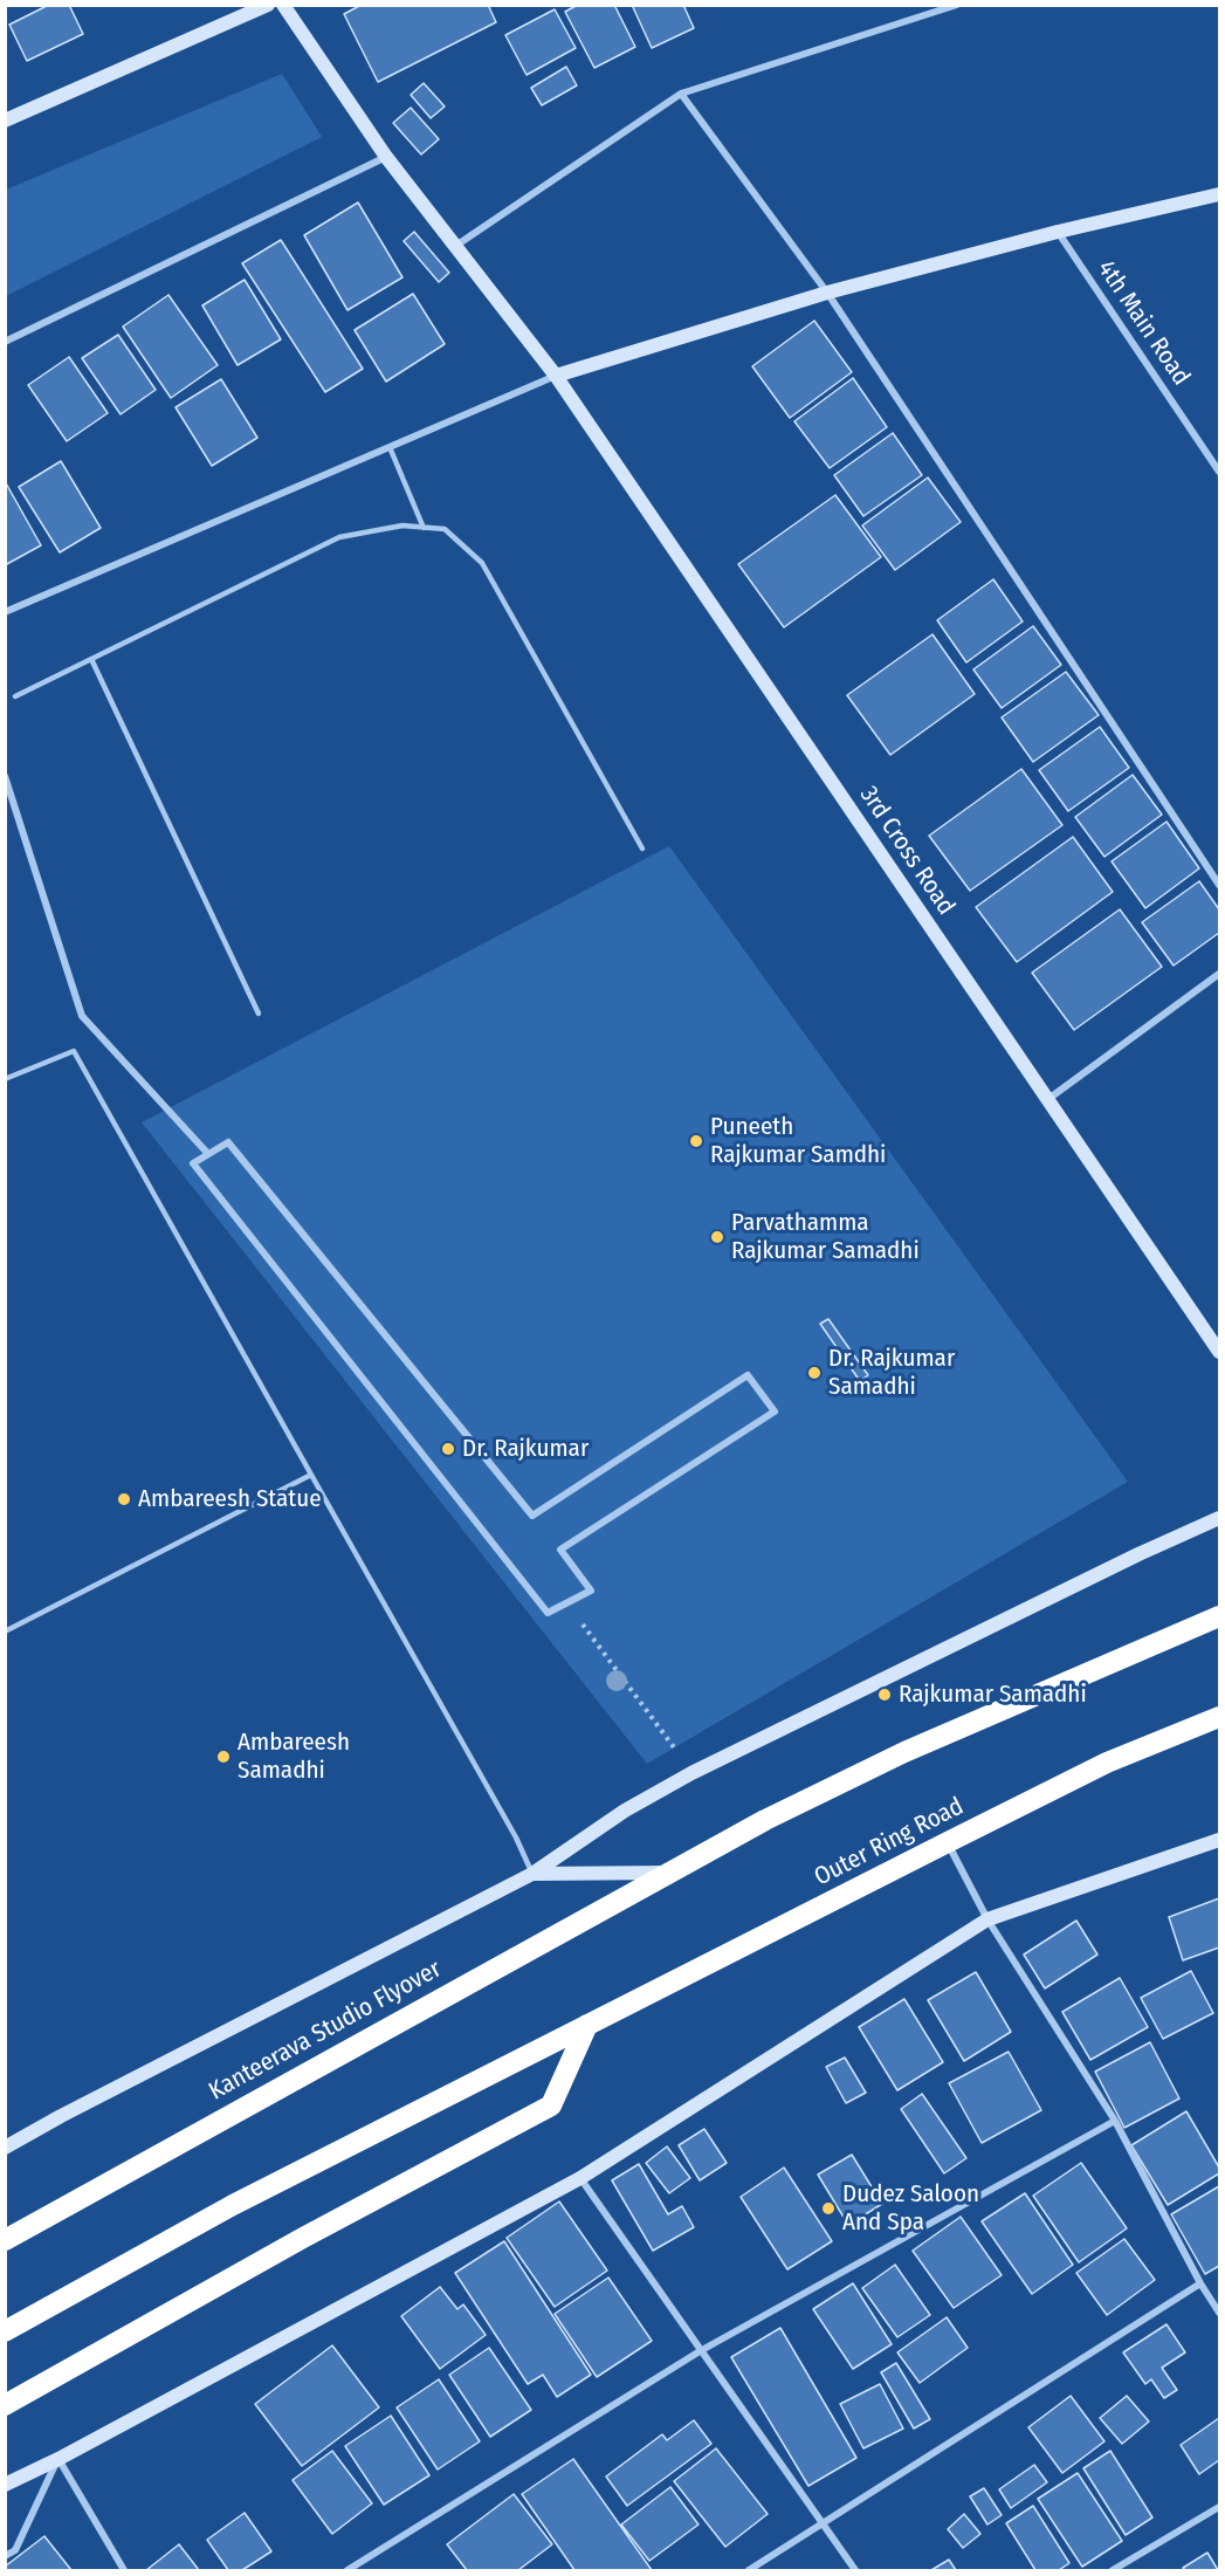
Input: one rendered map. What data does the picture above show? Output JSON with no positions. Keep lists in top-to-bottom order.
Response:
{
  "streets": {
    "highway": ["Outer Ring Road", "Kanteerava Studio Flyover"],
    "street": ["4th Main Road", "3rd Cross Road"]
  },
  "places": [
    "Puneeth Rajkumar Samdhi",
    "Parvathamma Rajkumar Samadhi",
    "Dr. Rajkumar Samadhi",
    "Dr. Rajkumar",
    "Ambareesh Statue",
    "Rajkumar Samadhi",
    "Ambareesh Samadhi",
    "Dudez Saloon And Spa"
  ]
}
